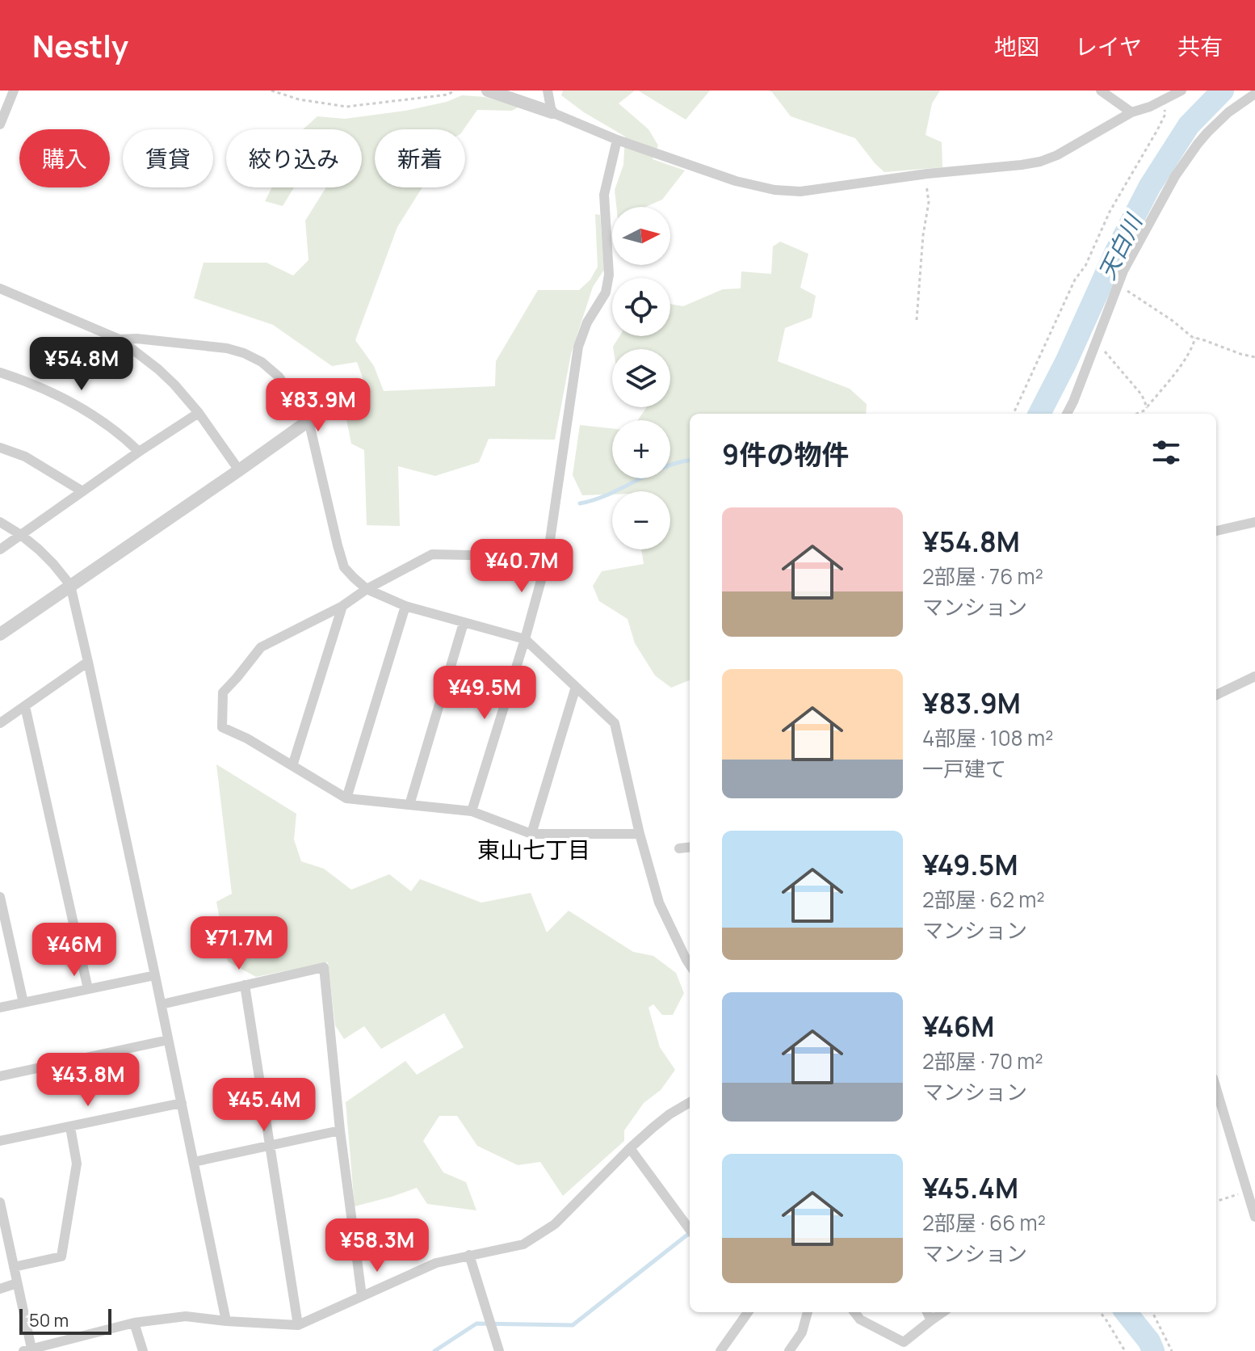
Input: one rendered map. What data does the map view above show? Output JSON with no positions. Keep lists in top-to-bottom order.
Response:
{
  "districts": ["東山七丁目"],
  "water": ["天白川"],
  "scale_bar": "50 m",
  "north": "right",
  "page": {
    "header": "Nestly",
    "nav": ["地図", "レイヤ", "共有"],
    "chip": [
      "購入",
      "賃貸",
      "絞り込み",
      "新着"
    ],
    "map_buttons": ["+", "−"],
    "price": [
      "¥54.8M",
      "¥83.9M",
      "¥40.7M",
      "¥49.5M",
      "¥71.7M",
      "¥46M",
      "¥43.8M",
      "¥45.4M",
      "¥58.3M"
    ],
    "heading": "9件の物件",
    "list": [
      {
        "name": "¥54.8M",
        "note": "2部屋 · 76 m² · マンション"
      },
      {
        "name": "¥83.9M",
        "note": "4部屋 · 108 m² · 一戸建て"
      },
      {
        "name": "¥49.5M",
        "note": "2部屋 · 62 m² · マンション"
      },
      {
        "name": "¥46M",
        "note": "2部屋 · 70 m² · マンション"
      },
      {
        "name": "¥45.4M",
        "note": "2部屋 · 66 m² · マンション"
      }
    ],
    "scale": "50 m"
  }
}
